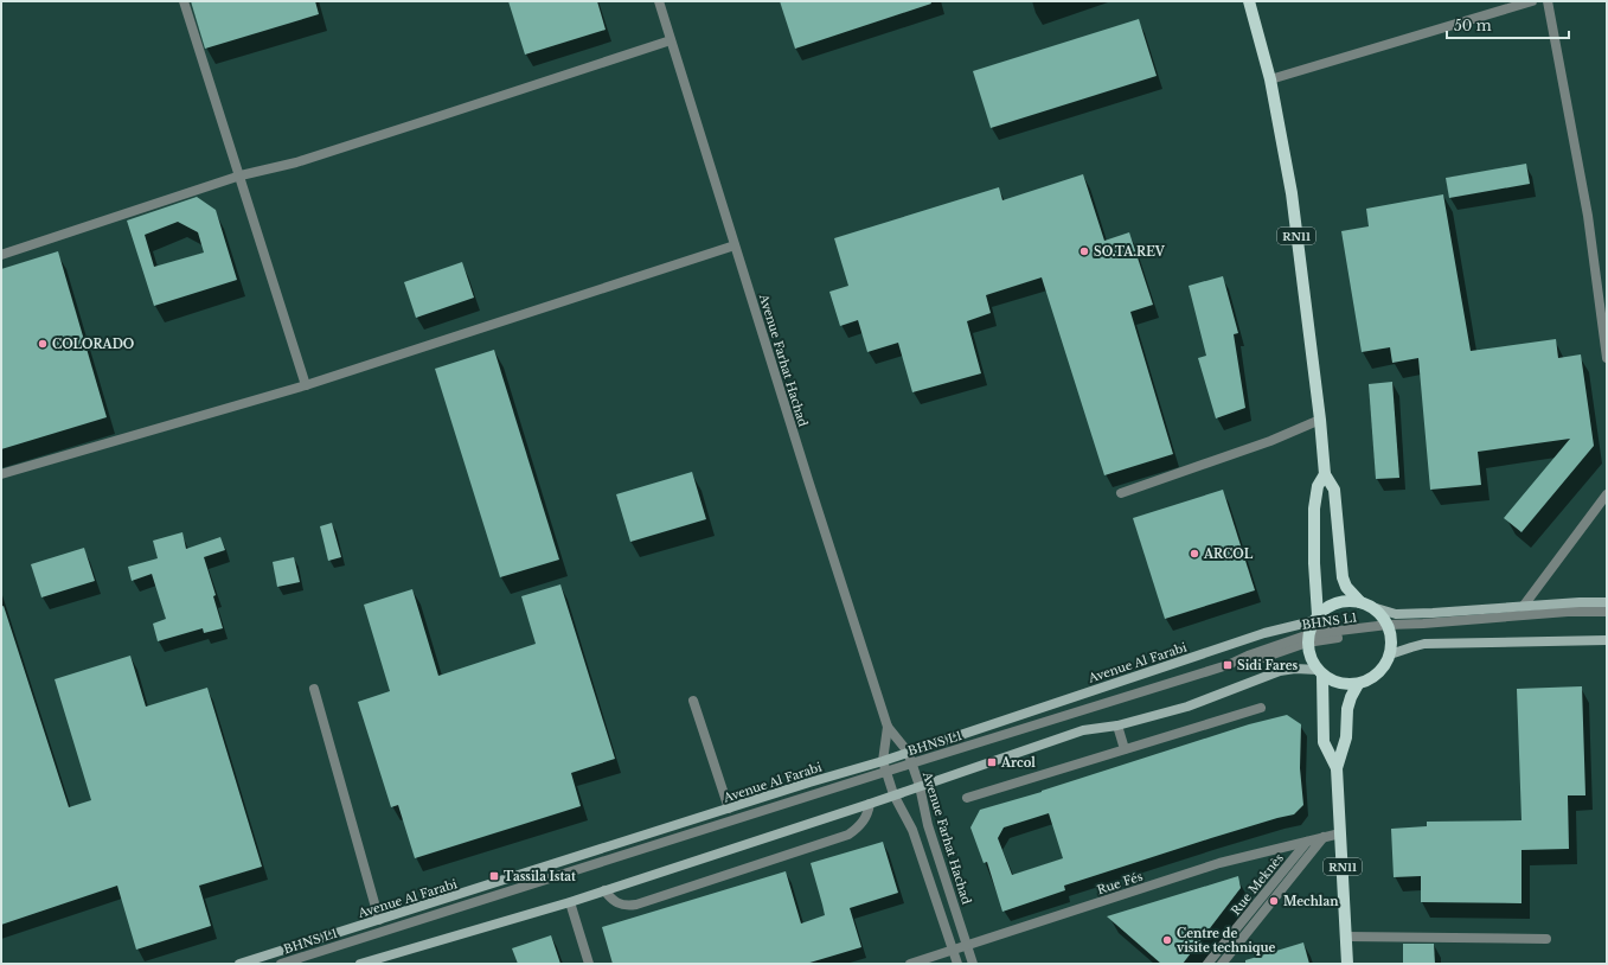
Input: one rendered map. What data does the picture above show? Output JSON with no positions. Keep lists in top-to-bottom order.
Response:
{
  "streets": {
    "main road": ["RN11"],
    "street": [
      "Avenue Farhat Hachad",
      "BHNS L1",
      "Avenue Al Farabi",
      "Rue Fés",
      "Rue Meknès"
    ]
  },
  "crossings": [
    ["RN11", "BHNS L1"],
    ["RN11", "Avenue Al Farabi"],
    ["RN11", "Rue Fés"],
    ["Avenue Farhat Hachad", "BHNS L1"],
    ["Avenue Farhat Hachad", "Avenue Al Farabi"],
    ["Avenue Farhat Hachad", "Rue Fés"],
    ["Rue Fés", "Rue Meknès"]
  ],
  "places": {
    "other": [
      "SO.TA.REV",
      "COLORADO",
      "ARCOL",
      "Mechlan",
      "Centre de visite technique"
    ],
    "transit": ["Sidi Fares", "Arcol", "Tassila Istat"]
  },
  "scale_bar": "50 m"
}
